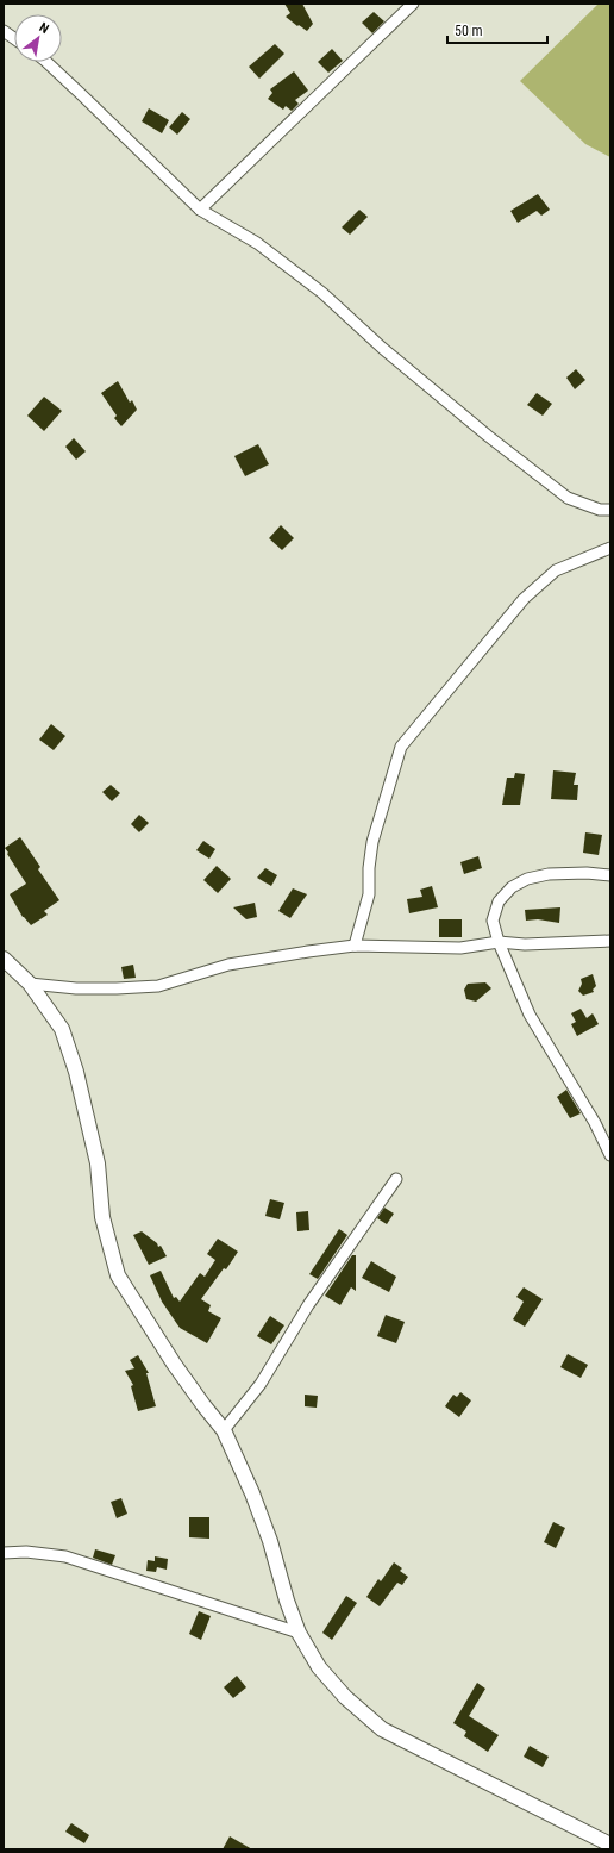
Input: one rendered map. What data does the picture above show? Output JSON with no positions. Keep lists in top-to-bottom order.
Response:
{
  "scale_bar": "50 m",
  "north": "top right"
}
